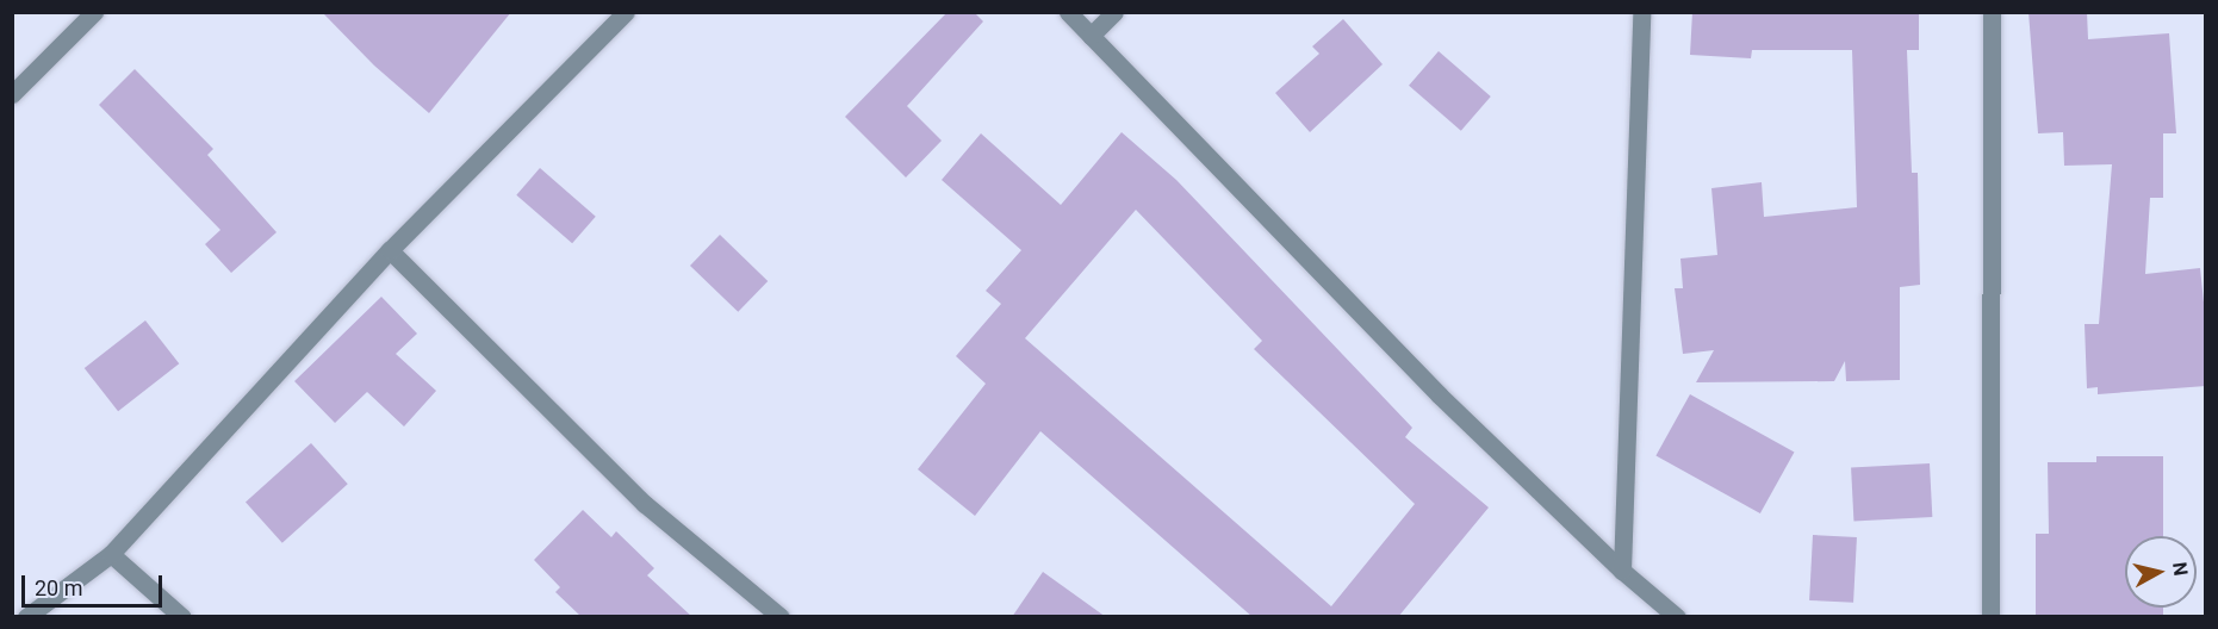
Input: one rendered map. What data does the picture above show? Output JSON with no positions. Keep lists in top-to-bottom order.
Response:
{
  "scale_bar": "20 m",
  "north": "right"
}
